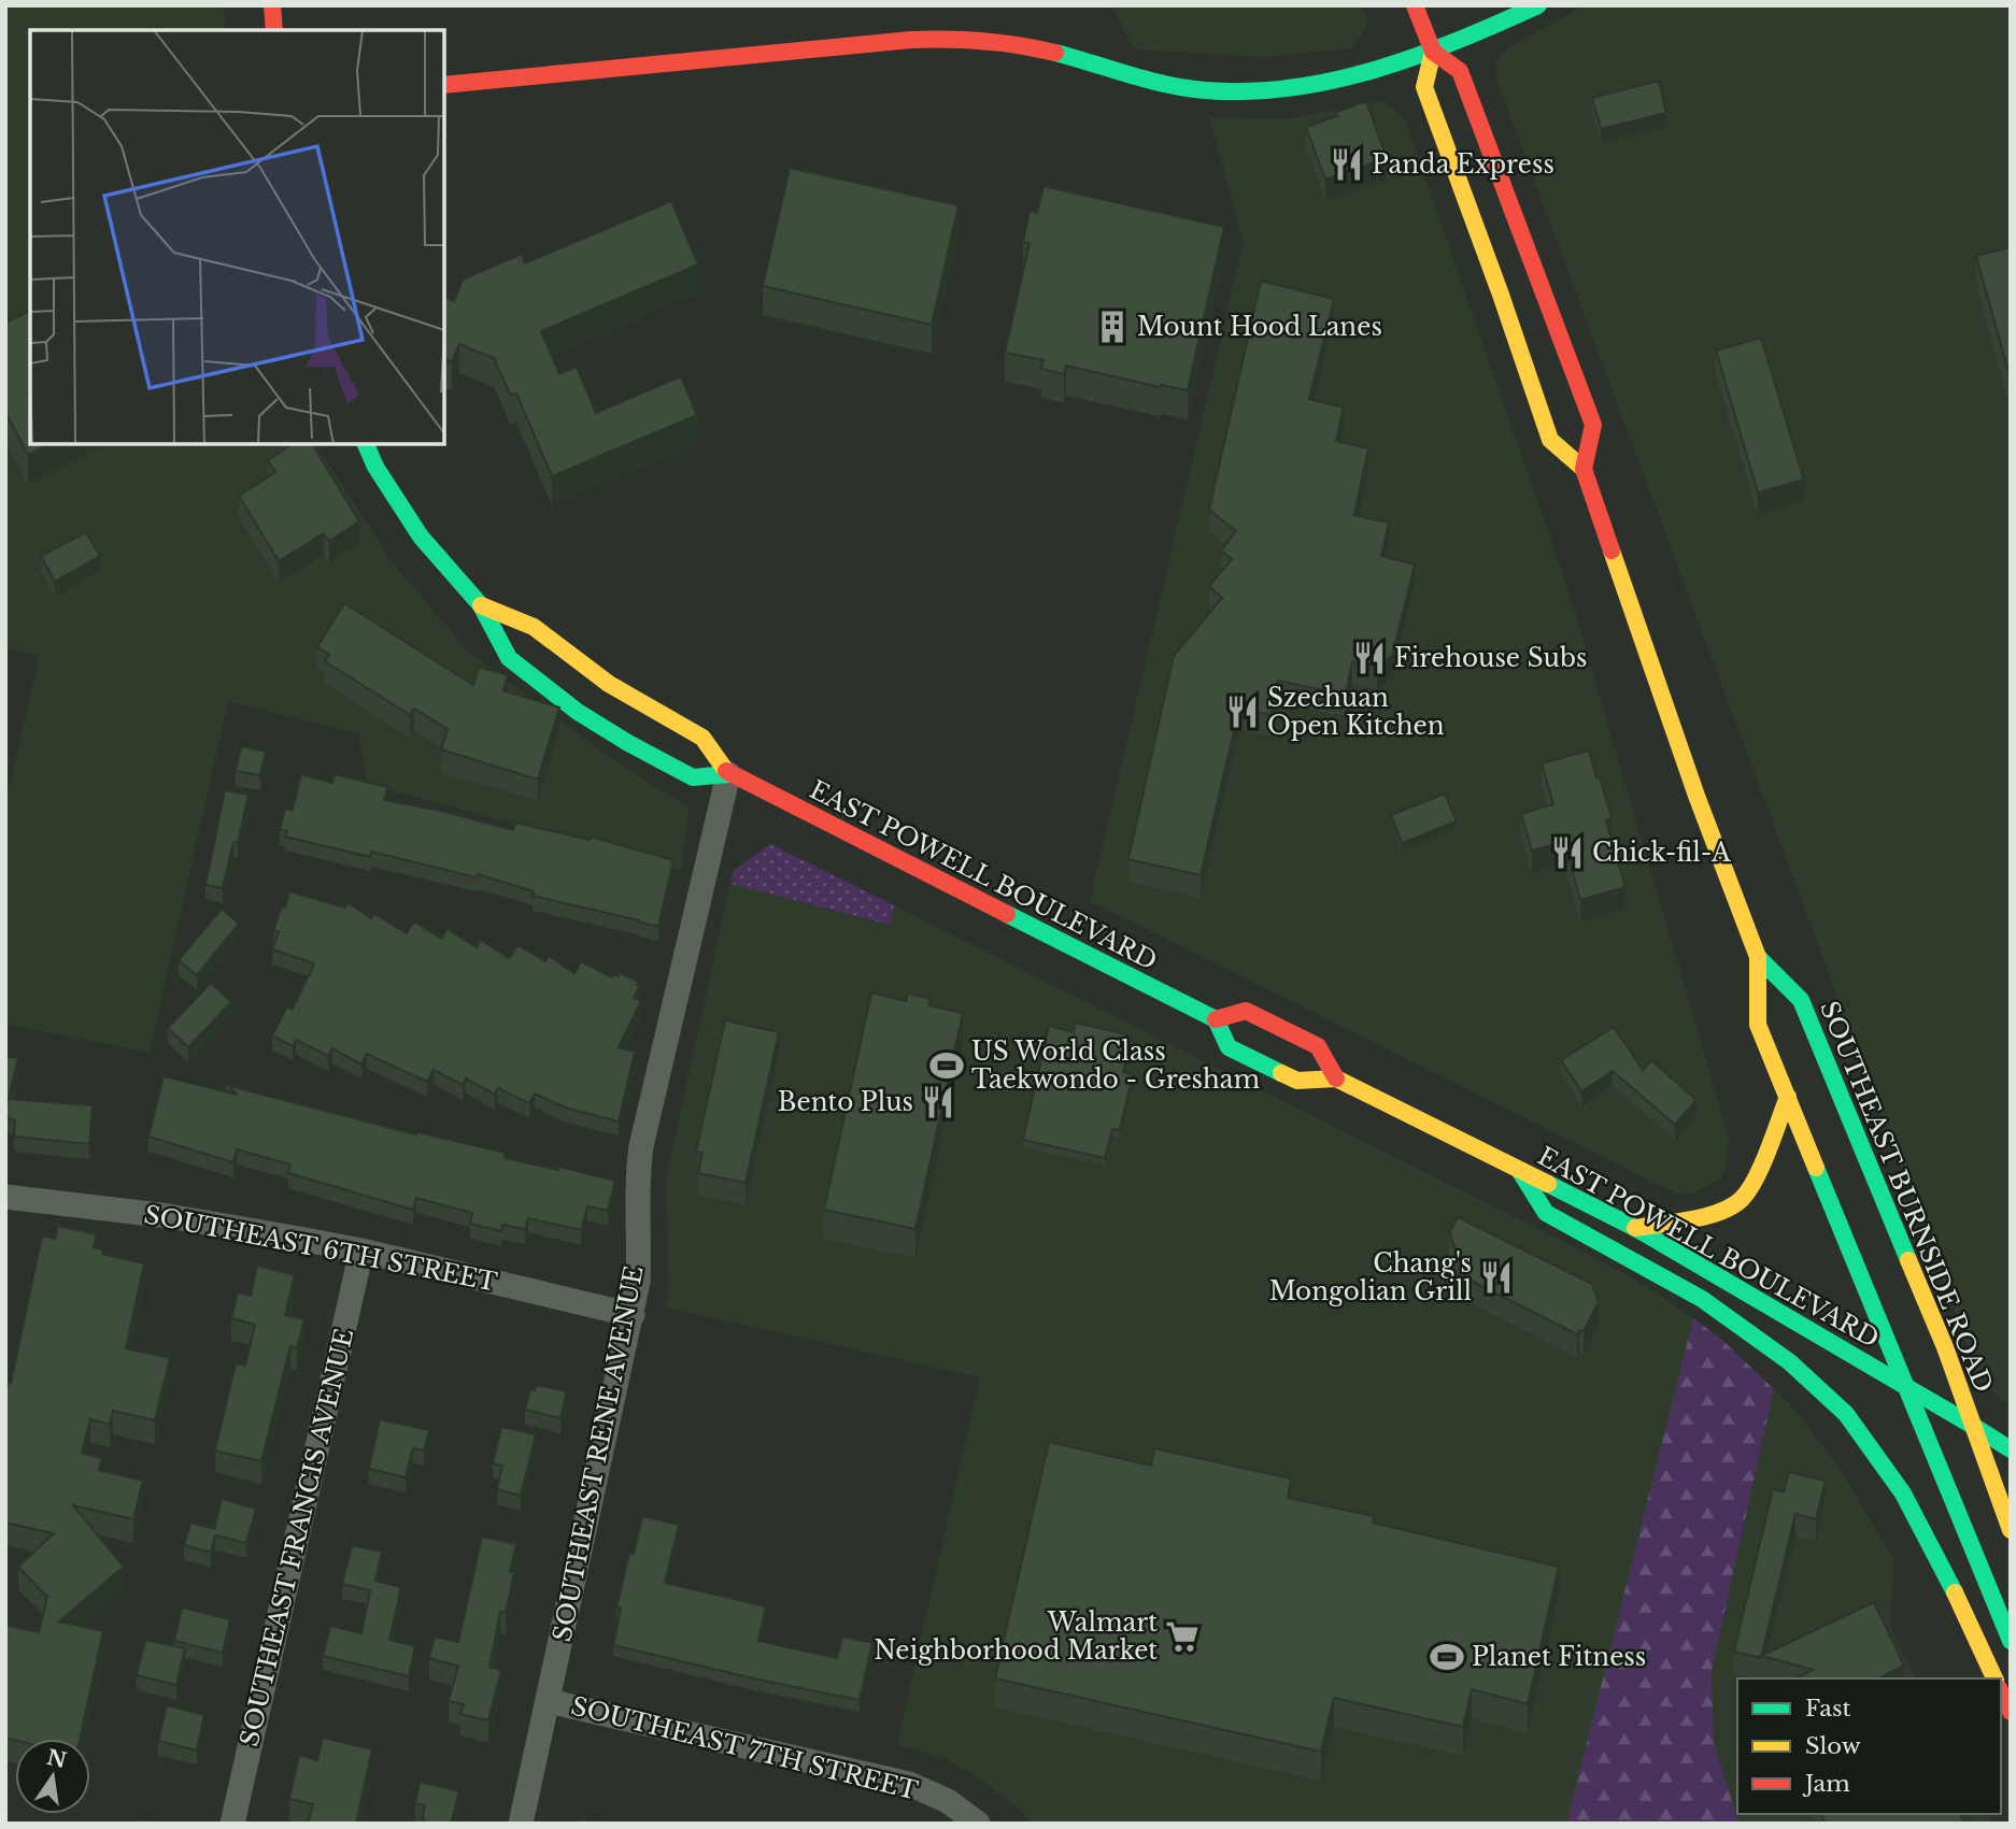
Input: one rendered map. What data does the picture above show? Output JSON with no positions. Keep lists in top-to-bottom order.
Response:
{
  "streets": {
    "main road": ["EAST POWELL BOULEVARD", "SOUTHEAST BURNSIDE ROAD"],
    "street": [
      "SOUTHEAST 6TH STREET",
      "SOUTHEAST RENE AVENUE",
      "SOUTHEAST FRANCIS AVENUE",
      "SOUTHEAST 7TH STREET"
    ]
  },
  "crossings": [
    ["EAST POWELL BOULEVARD", "SOUTHEAST BURNSIDE ROAD"],
    ["EAST POWELL BOULEVARD", "SOUTHEAST RENE AVENUE"],
    ["SOUTHEAST 6TH STREET", "SOUTHEAST RENE AVENUE"],
    ["SOUTHEAST 6TH STREET", "SOUTHEAST FRANCIS AVENUE"],
    ["SOUTHEAST RENE AVENUE", "SOUTHEAST 7TH STREET"]
  ],
  "places": {
    "restaurant": [
      "Panda Express",
      "Firehouse Subs",
      "Szechuan Open Kitchen",
      "Chick-fil-A",
      "Bento Plus",
      "Chang's Mongolian Grill"
    ],
    "building": ["Mount Hood Lanes"],
    "sports": ["US World Class Taekwondo - Gresham", "Planet Fitness"],
    "supermarket": ["Walmart Neighborhood Market"]
  },
  "legend": ["Fast", "Slow", "Jam"],
  "north": "top"
}
